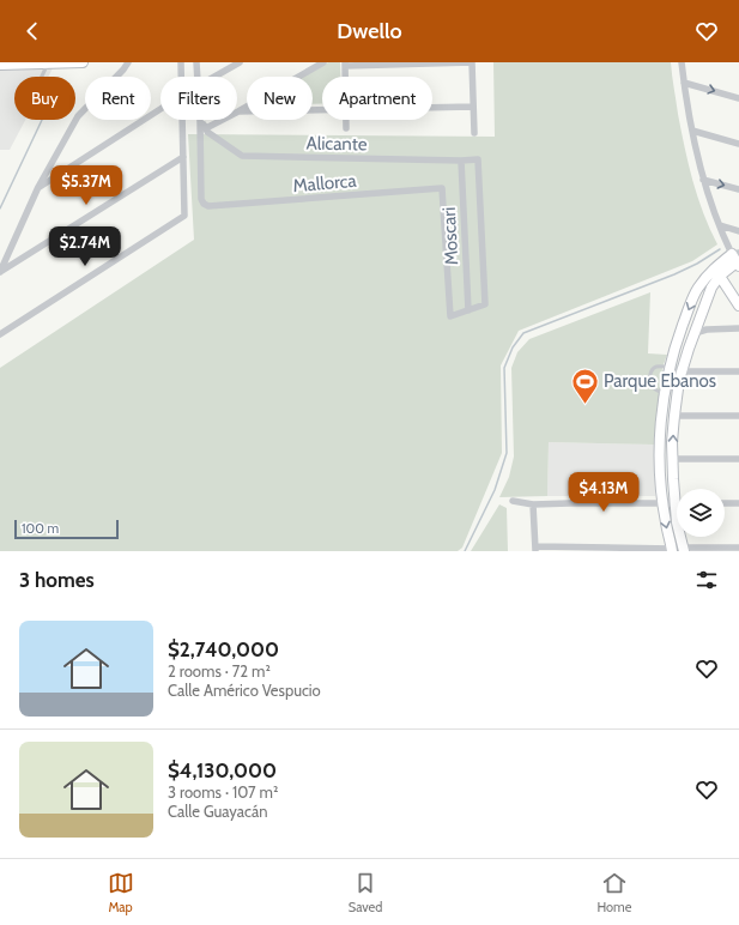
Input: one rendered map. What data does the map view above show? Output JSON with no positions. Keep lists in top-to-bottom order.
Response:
{
  "streets": {
    "street": ["Alicante", "Mallorca", "Moscari"]
  },
  "crossings": [
    ["Alicante", "Mallorca"],
    ["Alicante", "Moscari"],
    ["Mallorca", "Moscari"]
  ],
  "places": {
    "sports": ["Parque Ebanos"]
  },
  "scale_bar": "100 m",
  "page": {
    "header": "Dwello",
    "chip": [
      "Buy",
      "Rent",
      "Filters",
      "New",
      "Apartment"
    ],
    "price": ["$5.37M", "$2.74M", "$4.13M"],
    "scale": "100 m",
    "heading": "3 homes",
    "list": [
      {
        "name": "$2,740,000",
        "note": "2 rooms · 72 m² · Calle Américo Vespucio"
      },
      {
        "name": "$4,130,000",
        "note": "3 rooms · 107 m² · Calle Guayacán"
      }
    ],
    "tabs": ["Map", "Saved", "Home"]
  }
}
